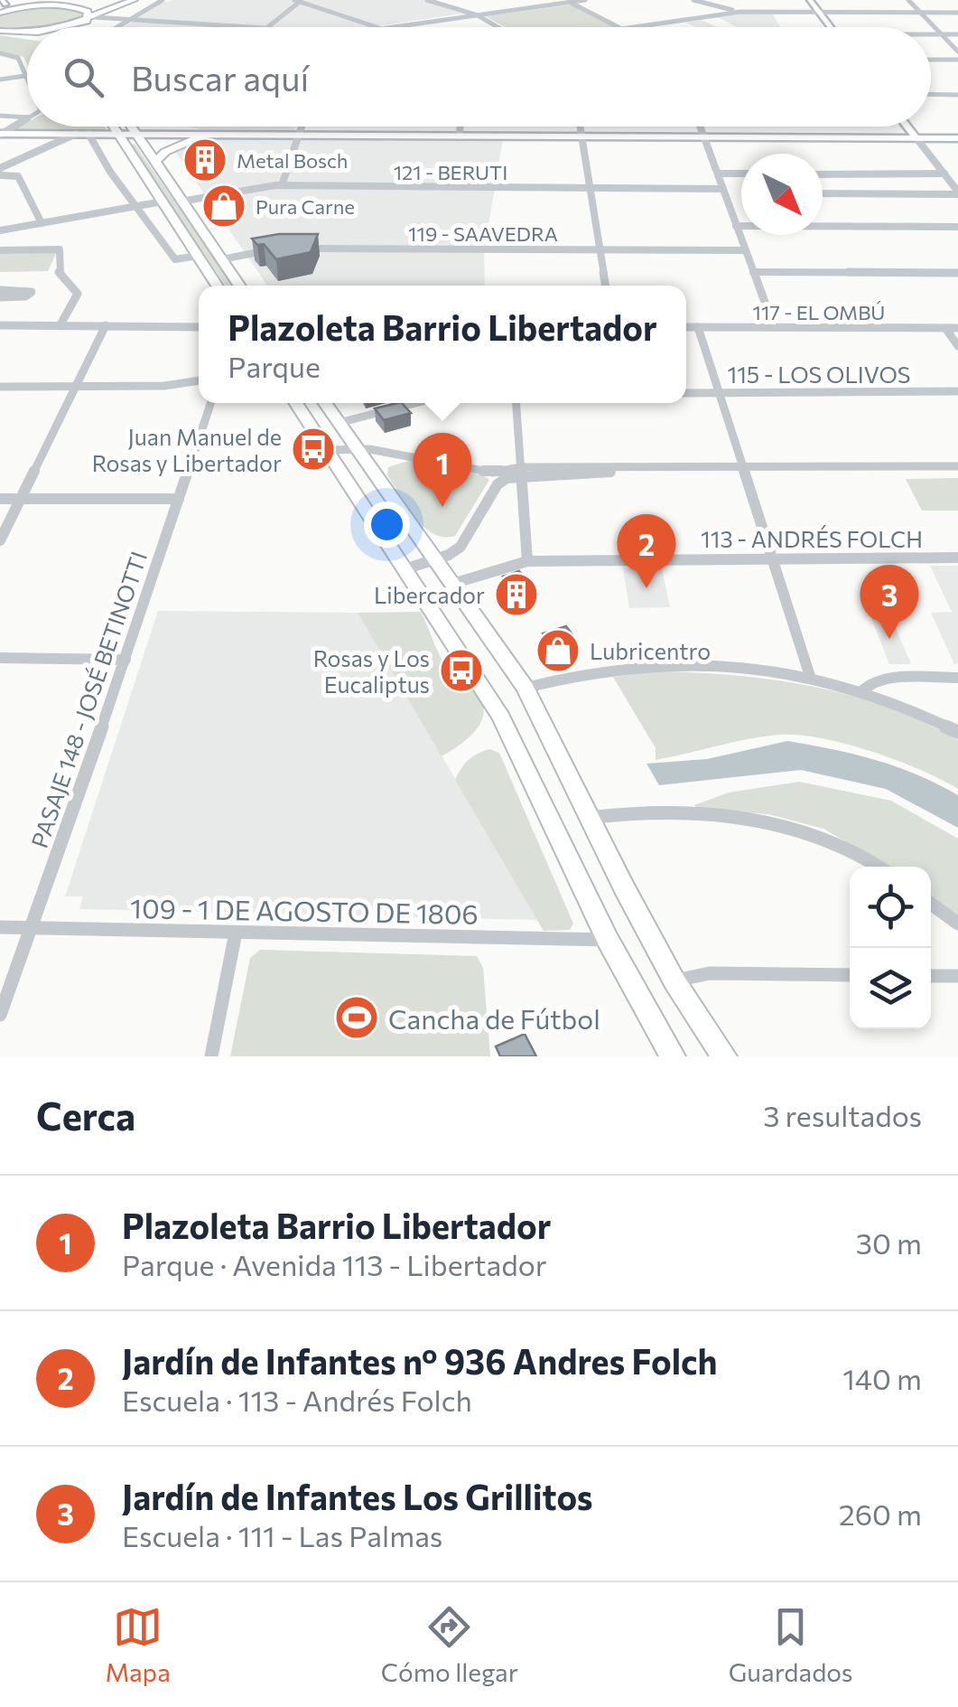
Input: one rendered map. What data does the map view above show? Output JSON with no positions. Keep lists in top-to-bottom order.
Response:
{
  "streets": {
    "street": [
      "121 - BERUTI",
      "119 - SAAVEDRA",
      "117 - EL OMBÚ",
      "115 - LOS OLIVOS",
      "113 - ANDRÉS FOLCH",
      "PASAJE 148 - JOSÉ BETINOTTI",
      "109 - 1 DE AGOSTO DE 1806"
    ]
  },
  "crossings": [
    ["PASAJE 148 - JOSÉ BETINOTTI", "109 - 1 DE AGOSTO DE 1806"]
  ],
  "places": {
    "building": ["Metal Bosch", "Libercador"],
    "shop": ["Pura Carne", "Lubricentro"],
    "bus stop": ["Juan Manuel de Rosas y Libertador", "Rosas y Los Eucaliptus"],
    "sports": ["Cancha de Fútbol"]
  },
  "north": "bottom right",
  "page": {
    "search": "Buscar aquí",
    "popup": ["Plazoleta Barrio Libertador", "Parque"],
    "pins": ["1", "2", "3"],
    "heading": ["Cerca", "3 resultados"],
    "list": [
      {
        "mark": "1",
        "name": "Plazoleta Barrio Libertador",
        "note": "Parque · Avenida 113 - Libertador",
        "value": "30 m"
      },
      {
        "mark": "2",
        "name": "Jardín de Infantes nº 936 Andres Folch",
        "note": "Escuela · 113 - Andrés Folch",
        "value": "140 m"
      },
      {
        "mark": "3",
        "name": "Jardín de Infantes Los Grillitos",
        "note": "Escuela · 111 - Las Palmas",
        "value": "260 m"
      }
    ],
    "nav": ["Mapa", "Cómo llegar", "Guardados"]
  }
}
